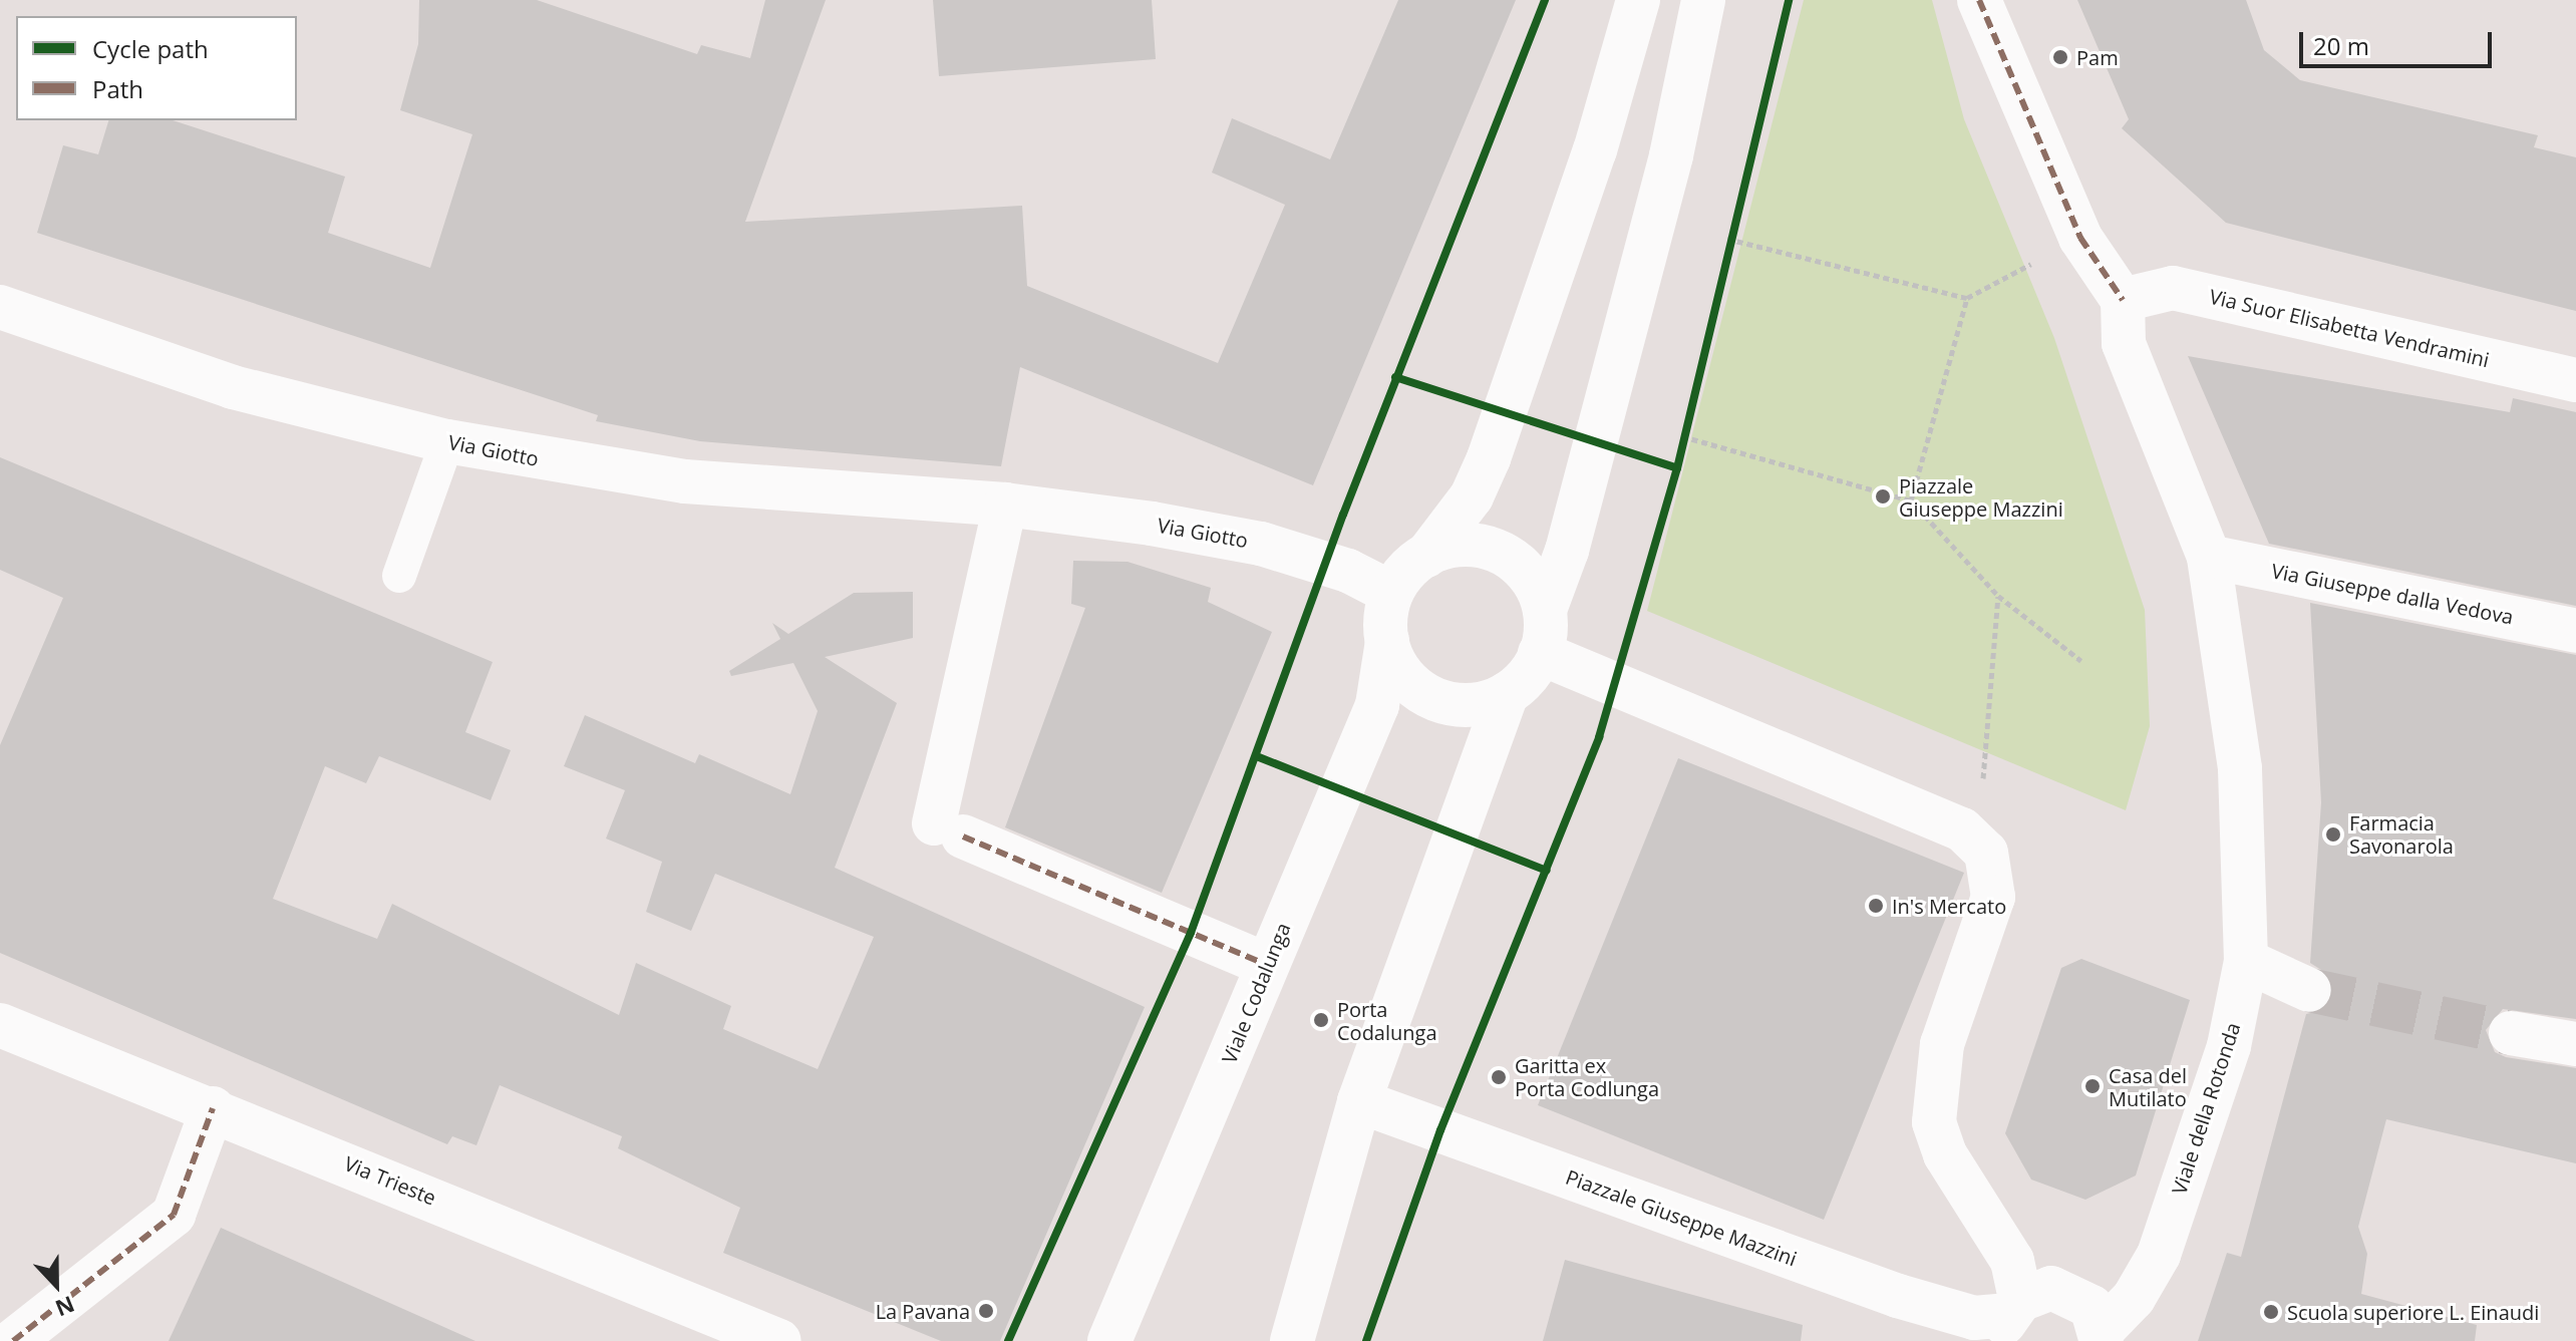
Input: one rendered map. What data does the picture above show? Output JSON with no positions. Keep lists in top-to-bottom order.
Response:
{
  "streets": {
    "street": [
      "Via Suor Elisabetta Vendramini",
      "Via Giotto",
      "Via Giuseppe dalla Vedova",
      "Viale Codalunga",
      "Viale della Rotonda",
      "Via Trieste",
      "Piazzale Giuseppe Mazzini"
    ]
  },
  "crossings": [
    ["Via Giotto", "Viale Codalunga"]
  ],
  "places": [
    "Pam",
    "Piazzale Giuseppe Mazzini",
    "Farmacia Savonarola",
    "In's Mercato",
    "Porta Codalunga",
    "Garitta ex Porta Codlunga",
    "Casa del Mutilato",
    "La Pavana",
    "Scuola superiore L. Einaudi"
  ],
  "legend": ["Cycle path", "Path"],
  "scale_bar": "20 m",
  "north": "bottom"
}
